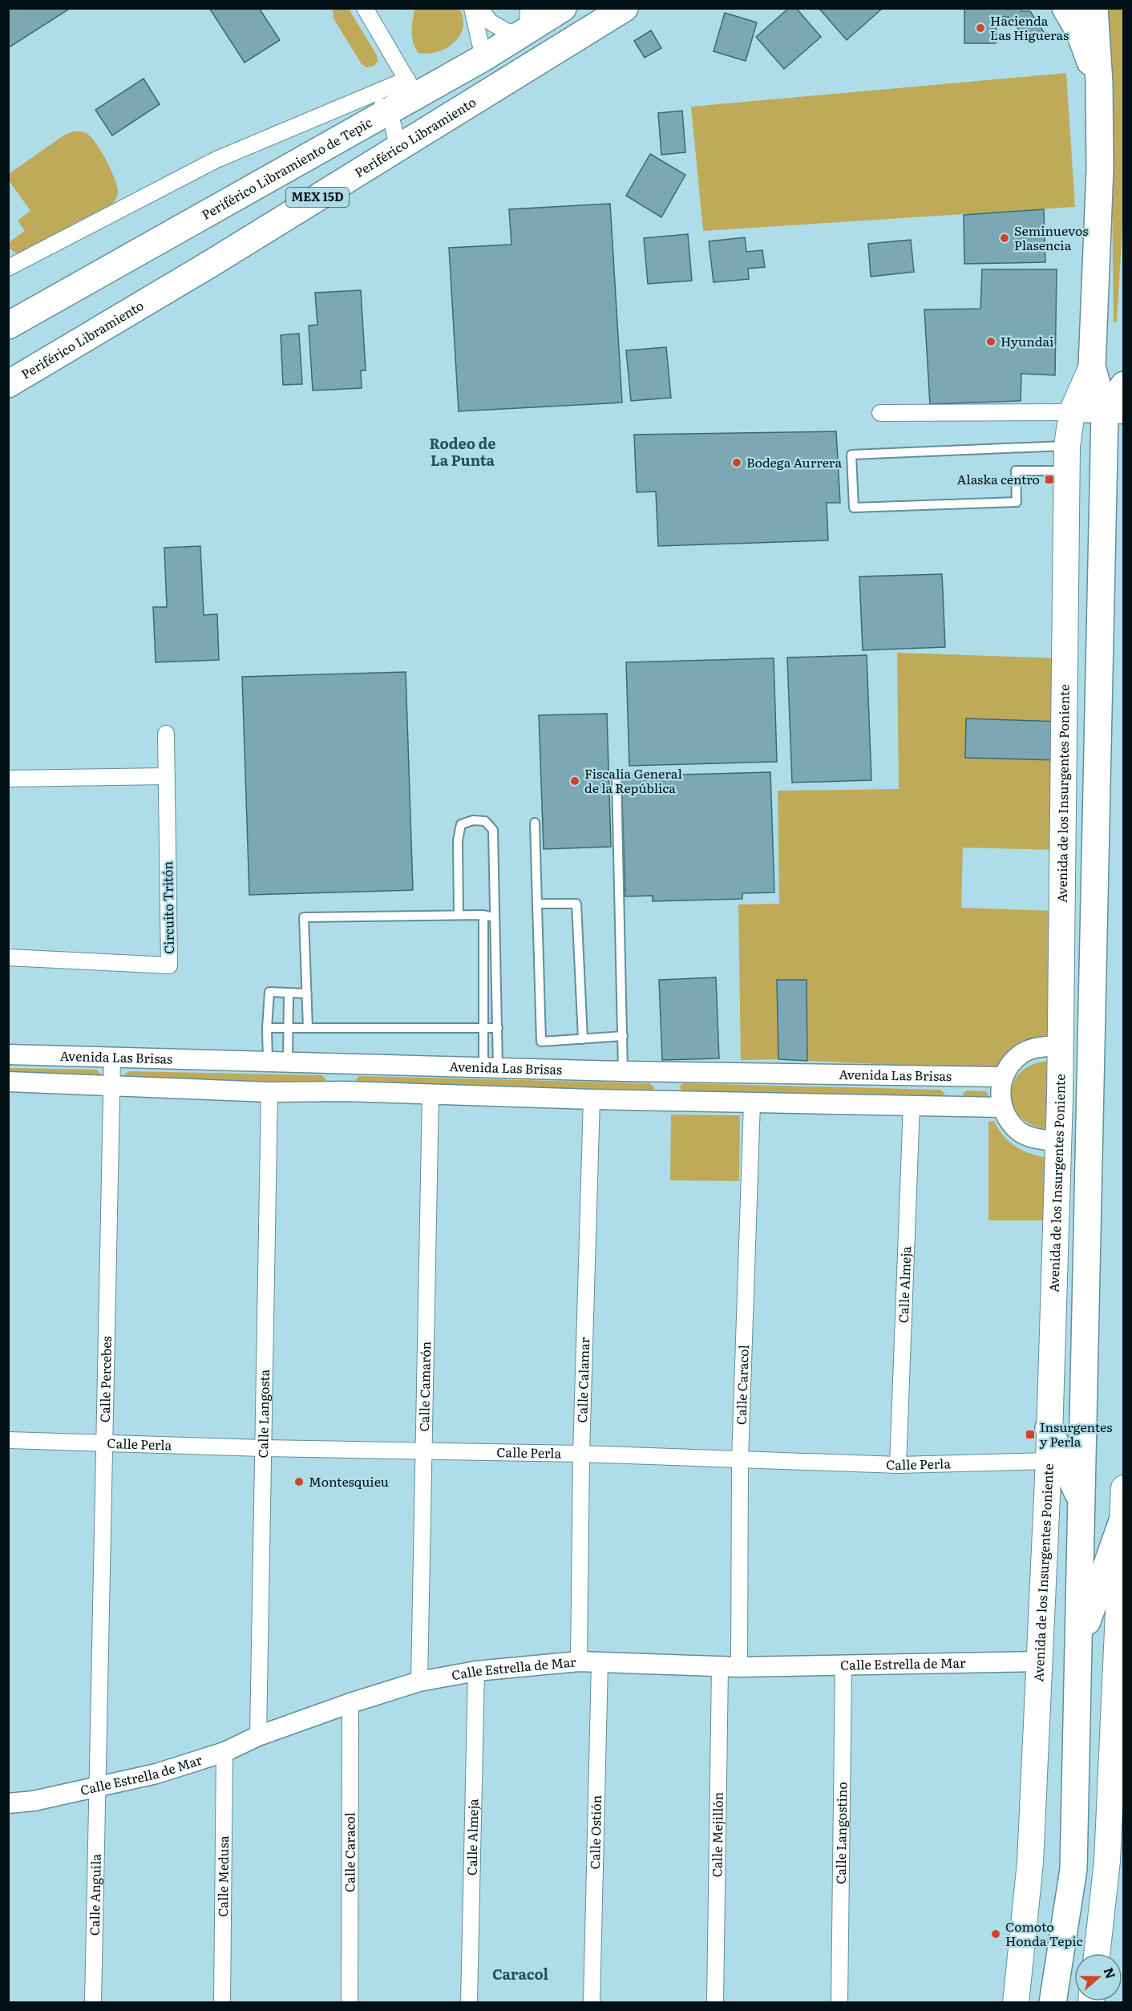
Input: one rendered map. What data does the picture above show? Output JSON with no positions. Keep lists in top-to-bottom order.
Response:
{
  "streets": {
    "highway": [
      "Periférico Libramiento",
      "Periférico Libramiento de Tepic",
      "MEX 15D",
      "Avenida de los Insurgentes Poniente"
    ],
    "street": [
      "Circuito Tritón",
      "Avenida Las Brisas",
      "Calle Almeja",
      "Calle Percebes",
      "Calle Calamar",
      "Calle Caracol",
      "Calle Camarón",
      "Calle Langosta",
      "Calle Perla",
      "Calle Estrella de Mar",
      "Calle Ostión",
      "Calle Langostino",
      "Calle Mejillón",
      "Calle Medusa",
      "Calle Anguila"
    ]
  },
  "crossings": [
    ["Avenida de los Insurgentes Poniente", "Calle Perla"],
    ["Avenida de los Insurgentes Poniente", "Calle Estrella de Mar"],
    ["Avenida Las Brisas", "Calle Almeja"],
    ["Avenida Las Brisas", "Calle Percebes"],
    ["Avenida Las Brisas", "Calle Calamar"],
    ["Avenida Las Brisas", "Calle Caracol"],
    ["Avenida Las Brisas", "Calle Camarón"],
    ["Avenida Las Brisas", "Calle Langosta"],
    ["Calle Almeja", "Calle Perla"],
    ["Calle Almeja", "Calle Estrella de Mar"],
    ["Calle Percebes", "Calle Perla"],
    ["Calle Percebes", "Calle Estrella de Mar"],
    ["Calle Percebes", "Calle Anguila"],
    ["Calle Calamar", "Calle Perla"],
    ["Calle Calamar", "Calle Estrella de Mar"],
    ["Calle Caracol", "Calle Perla"],
    ["Calle Caracol", "Calle Estrella de Mar"],
    ["Calle Camarón", "Calle Perla"],
    ["Calle Camarón", "Calle Estrella de Mar"],
    ["Calle Langosta", "Calle Perla"],
    ["Calle Langosta", "Calle Estrella de Mar"],
    ["Calle Estrella de Mar", "Calle Ostión"],
    ["Calle Estrella de Mar", "Calle Langostino"],
    ["Calle Estrella de Mar", "Calle Mejillón"],
    ["Calle Estrella de Mar", "Calle Medusa"],
    ["Calle Estrella de Mar", "Calle Anguila"]
  ],
  "districts": ["Rodeo de La Punta", "Caracol"],
  "places": {
    "other": [
      "Hacienda Las Higueras",
      "Seminuevos Plasencia",
      "Hyundai",
      "Bodega Aurrera",
      "Fiscalía General de la República",
      "Montesquieu",
      "Comoto Honda Tepic"
    ],
    "transit": ["Alaska centro", "Insurgentes y Perla"]
  },
  "north": "right"
}
